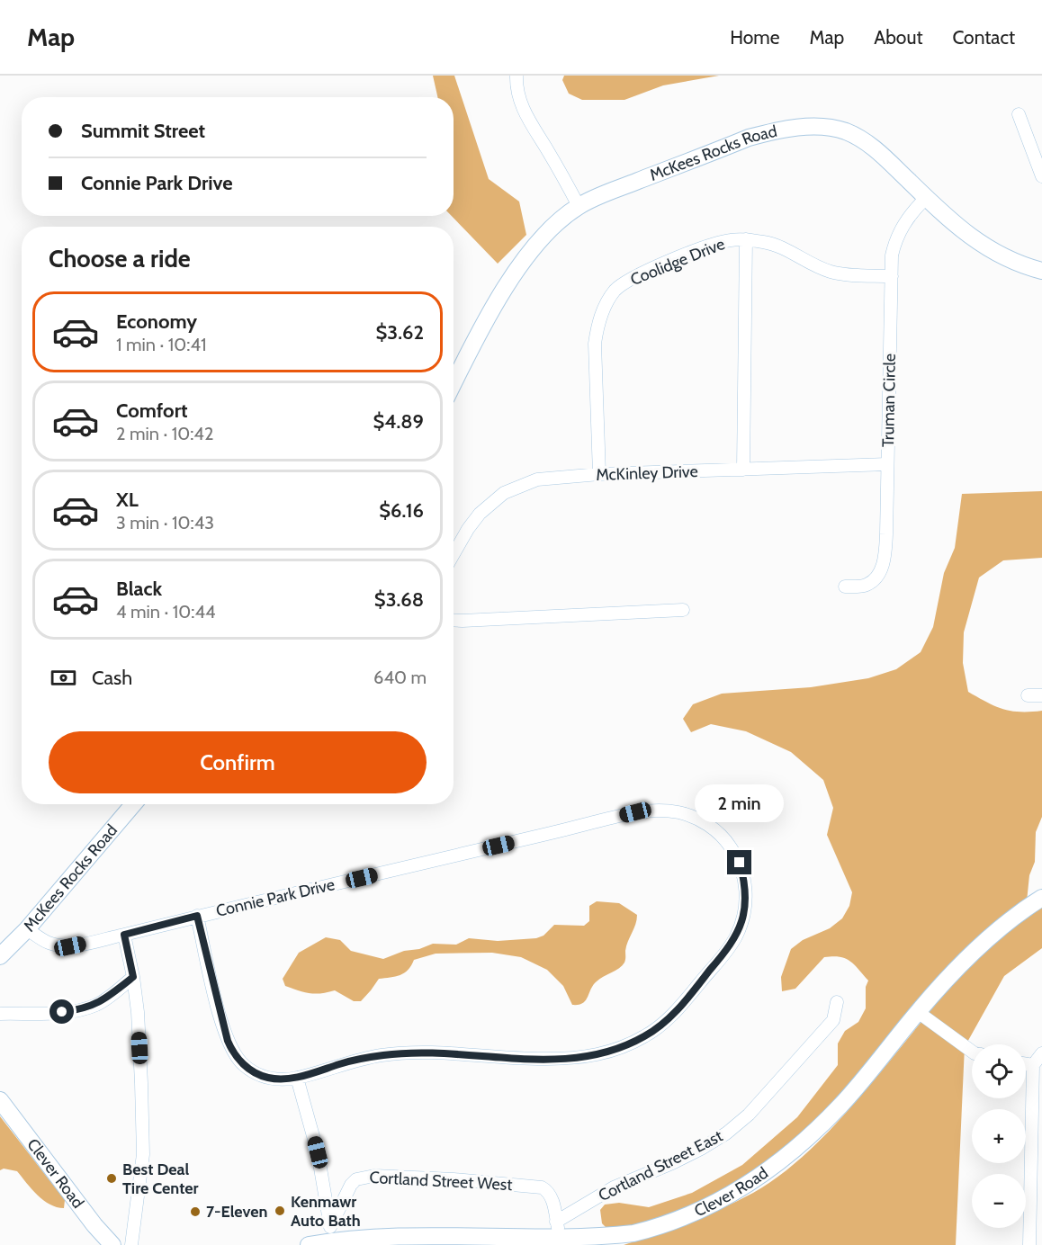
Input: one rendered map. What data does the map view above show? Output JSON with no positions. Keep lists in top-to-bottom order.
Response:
{
  "streets": {
    "street": [
      "McKees Rocks Road",
      "Coolidge Drive",
      "Truman Circle",
      "McKinley Drive",
      "Connie Park Drive",
      "Cortland Street East",
      "Clever Road",
      "Cortland Street West"
    ]
  },
  "crossings": [
    ["McKees Rocks Road", "Truman Circle"],
    ["McKees Rocks Road", "Connie Park Drive"],
    ["Coolidge Drive", "Truman Circle"],
    ["Coolidge Drive", "McKinley Drive"],
    ["Truman Circle", "McKinley Drive"],
    ["Cortland Street East", "Cortland Street West"],
    ["Clever Road", "Cortland Street West"]
  ],
  "places": ["Best Deal Tire Center", "Kenmawr Auto Bath", "7-Eleven"],
  "page": {
    "header": "Map",
    "nav": [
      "Home",
      "Map",
      "About",
      "Contact"
    ],
    "banner": ["Summit Street", "Connie Park Drive"],
    "heading": "Choose a ride",
    "list": [
      {
        "name": "Economy",
        "note": "1 min · 10:41",
        "value": "$3.62"
      },
      {
        "name": "Comfort",
        "note": "2 min · 10:42",
        "value": "$4.89"
      },
      {
        "name": "XL",
        "note": "3 min · 10:43",
        "value": "$6.16"
      },
      {
        "name": "Black",
        "note": "4 min · 10:44",
        "value": "$3.68"
      }
    ],
    "pay": ["Cash", "640 m"],
    "buttons": "Confirm",
    "bubble": "2 min",
    "map_buttons": ["+", "−"]
  }
}
